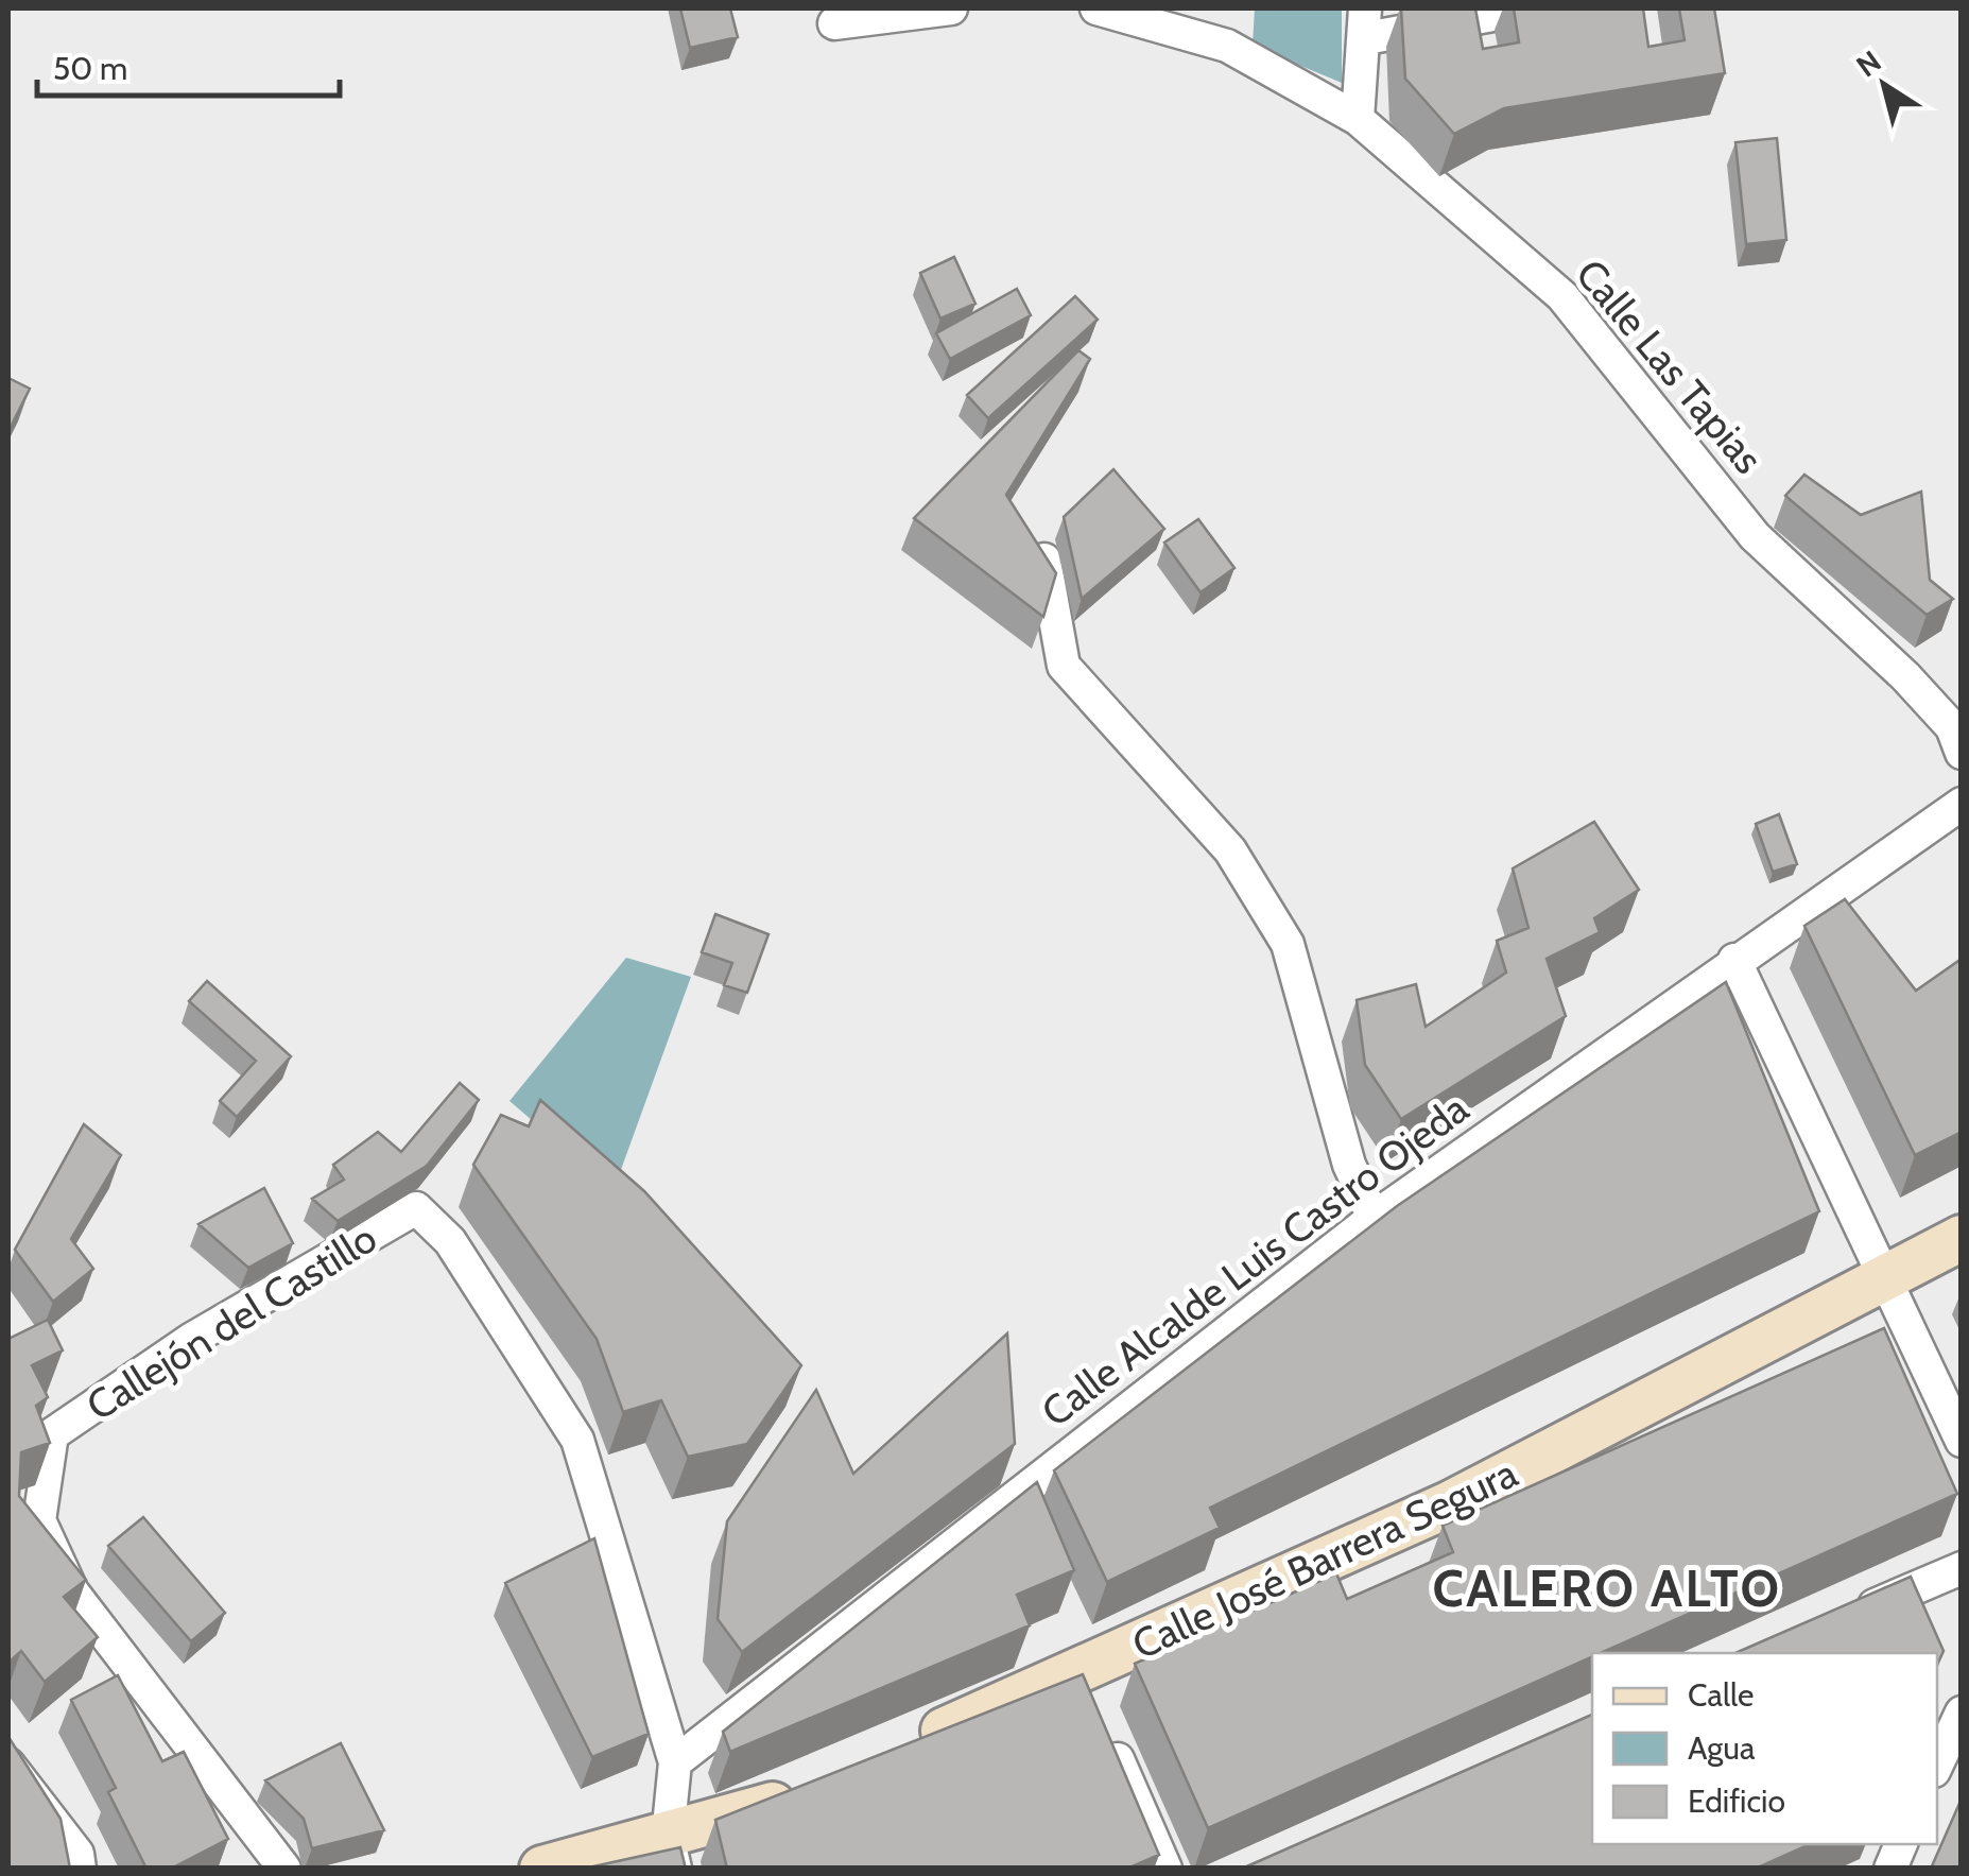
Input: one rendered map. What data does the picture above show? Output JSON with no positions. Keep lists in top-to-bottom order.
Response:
{
  "streets": {
    "street": [
      "Calle Las Tapias",
      "Calle Alcalde Luis Castro Ojeda",
      "Callejón del Castillo",
      "Calle José Barrera Segura"
    ]
  },
  "crossings": [
    ["Calle Alcalde Luis Castro Ojeda", "Callejón del Castillo"]
  ],
  "districts": ["CALERO ALTO"],
  "legend": ["Calle", "Agua", "Edificio"],
  "scale_bar": "50 m",
  "north": "top left"
}
